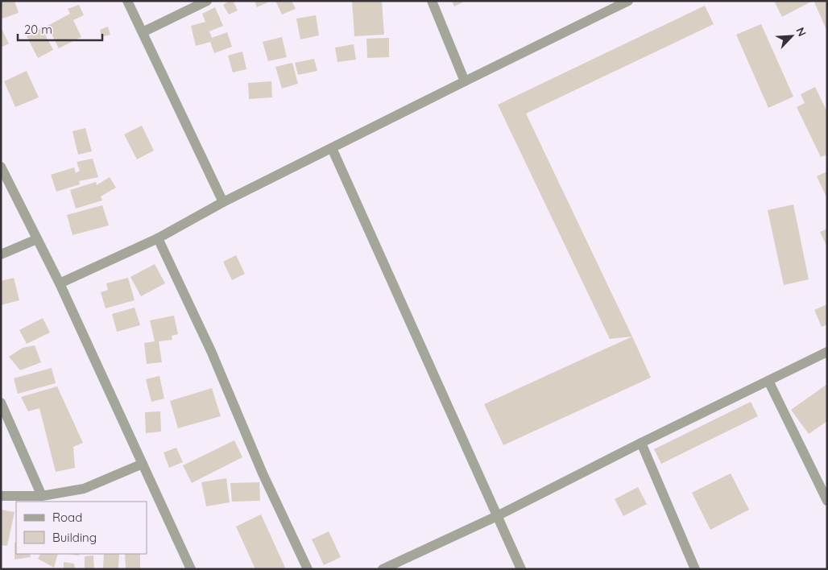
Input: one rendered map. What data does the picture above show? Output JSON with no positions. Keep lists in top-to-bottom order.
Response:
{
  "legend": ["Road", "Building"],
  "scale_bar": "20 m",
  "north": "top right"
}
